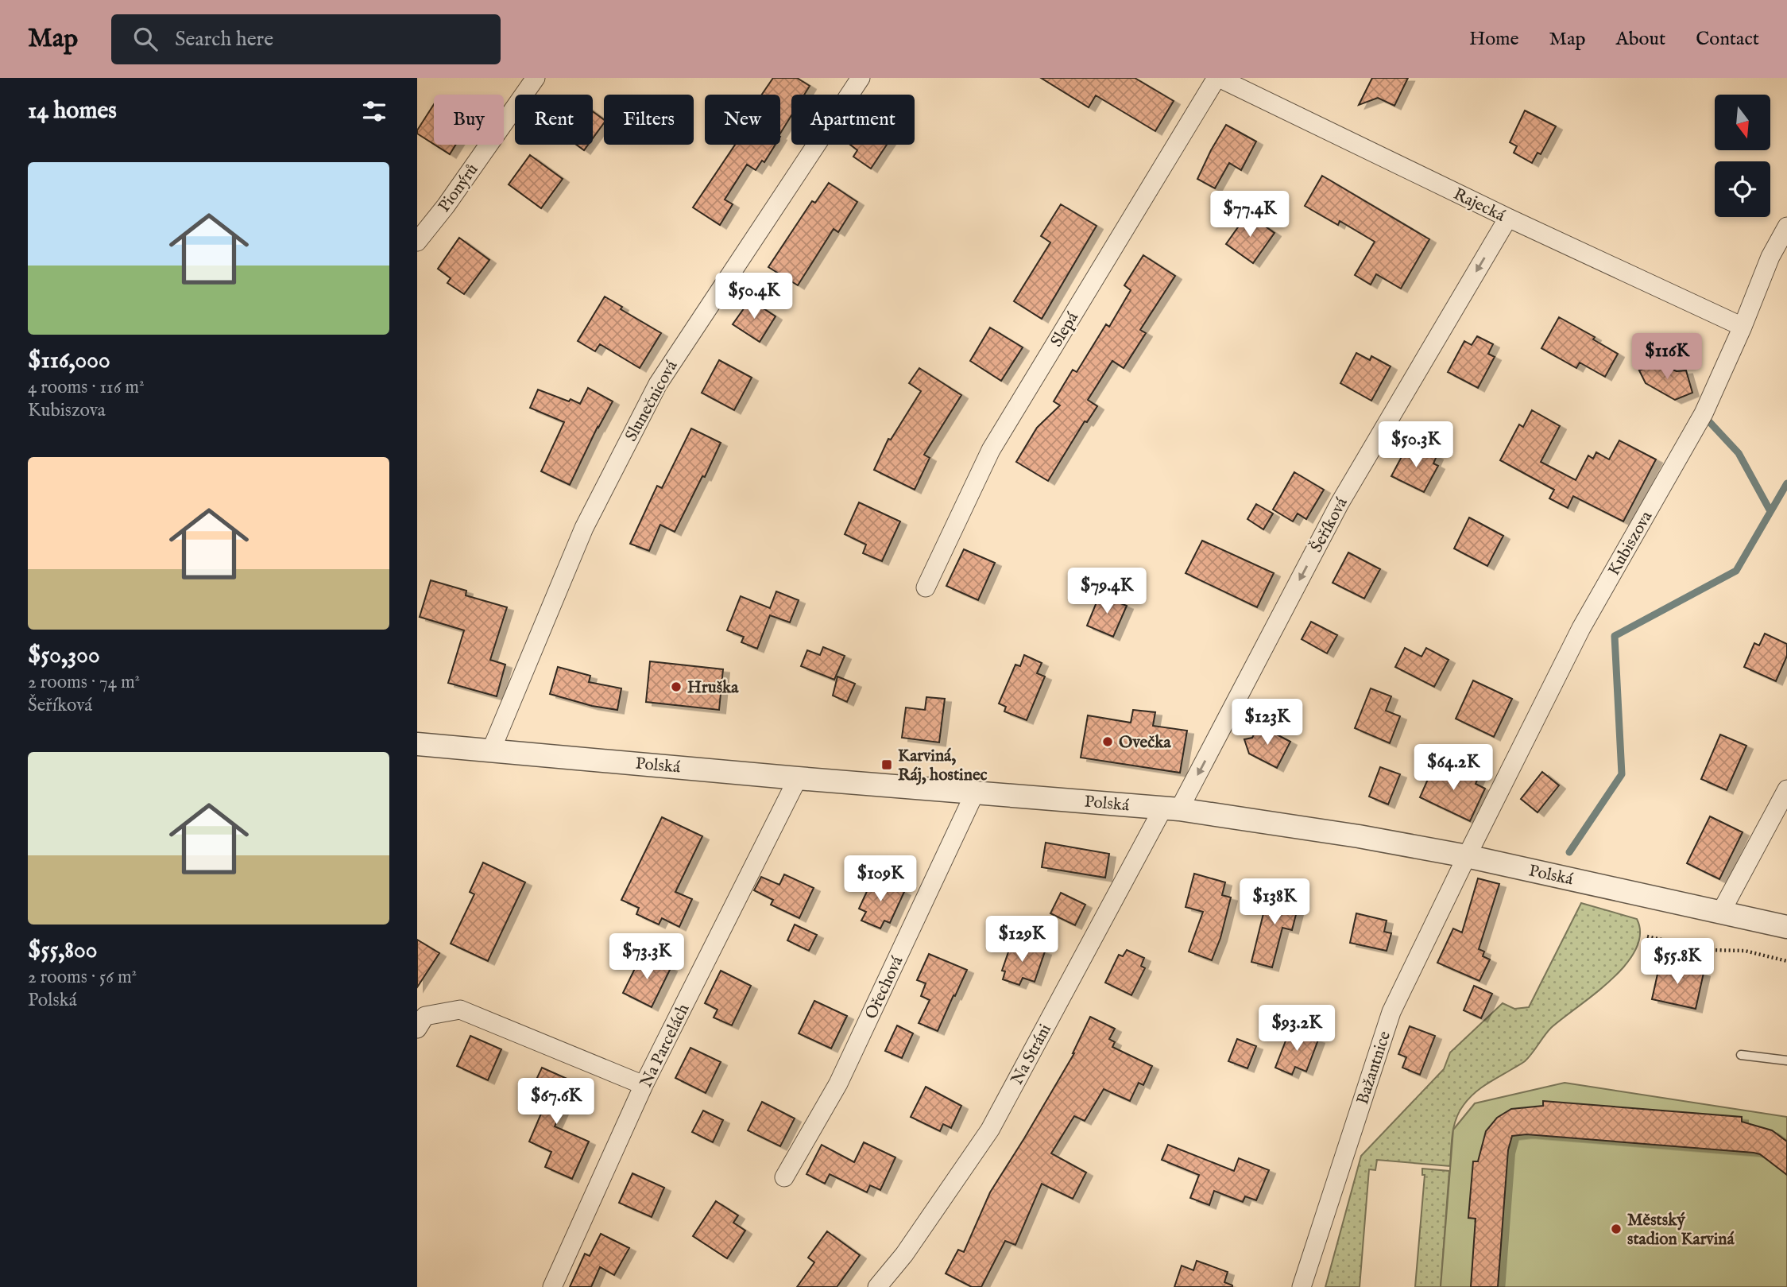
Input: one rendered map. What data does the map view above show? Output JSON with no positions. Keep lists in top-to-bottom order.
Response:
{
  "streets": {
    "street": [
      "Pionýrů",
      "Rajecká",
      "Slepá",
      "Slunečnicová",
      "Šeříková",
      "Kubiszova",
      "Polská",
      "Ořechová",
      "Na Parcelách",
      "Na Stráni",
      "Bažantnice"
    ]
  },
  "crossings": [
    ["Rajecká", "Slepá"],
    ["Rajecká", "Šeříková"],
    ["Rajecká", "Kubiszova"],
    ["Slunečnicová", "Polská"],
    ["Šeříková", "Polská"],
    ["Šeříková", "Na Stráni"],
    ["Kubiszova", "Polská"],
    ["Kubiszova", "Bažantnice"],
    ["Polská", "Ořechová"],
    ["Polská", "Na Parcelách"],
    ["Polská", "Na Stráni"],
    ["Polská", "Bažantnice"]
  ],
  "one_way": ["Šeříková"],
  "places": {
    "other": ["Hruška", "Ovečka", "Městský stadion Karviná"],
    "transit": ["Karviná, Ráj, hostinec"]
  },
  "north": "bottom",
  "page": {
    "header": "Map",
    "search": "Search here",
    "nav": [
      "Home",
      "Map",
      "About",
      "Contact"
    ],
    "heading": "14 homes",
    "chip": [
      "Buy",
      "Rent",
      "Filters",
      "New",
      "Apartment"
    ],
    "list": [
      {
        "name": "$116,000",
        "note": "4 rooms · 116 m² · Kubiszova"
      },
      {
        "name": "$50,300",
        "note": "2 rooms · 74 m² · Šeříková"
      },
      {
        "name": "$55,800",
        "note": "2 rooms · 56 m² · Polská"
      }
    ],
    "price": [
      "$77.4K",
      "$50.4K",
      "$116K",
      "$50.3K",
      "$79.4K",
      "$123K",
      "$64.2K",
      "$109K",
      "$138K",
      "$129K",
      "$73.3K",
      "$55.8K",
      "$93.2K",
      "$67.6K"
    ]
  }
}
